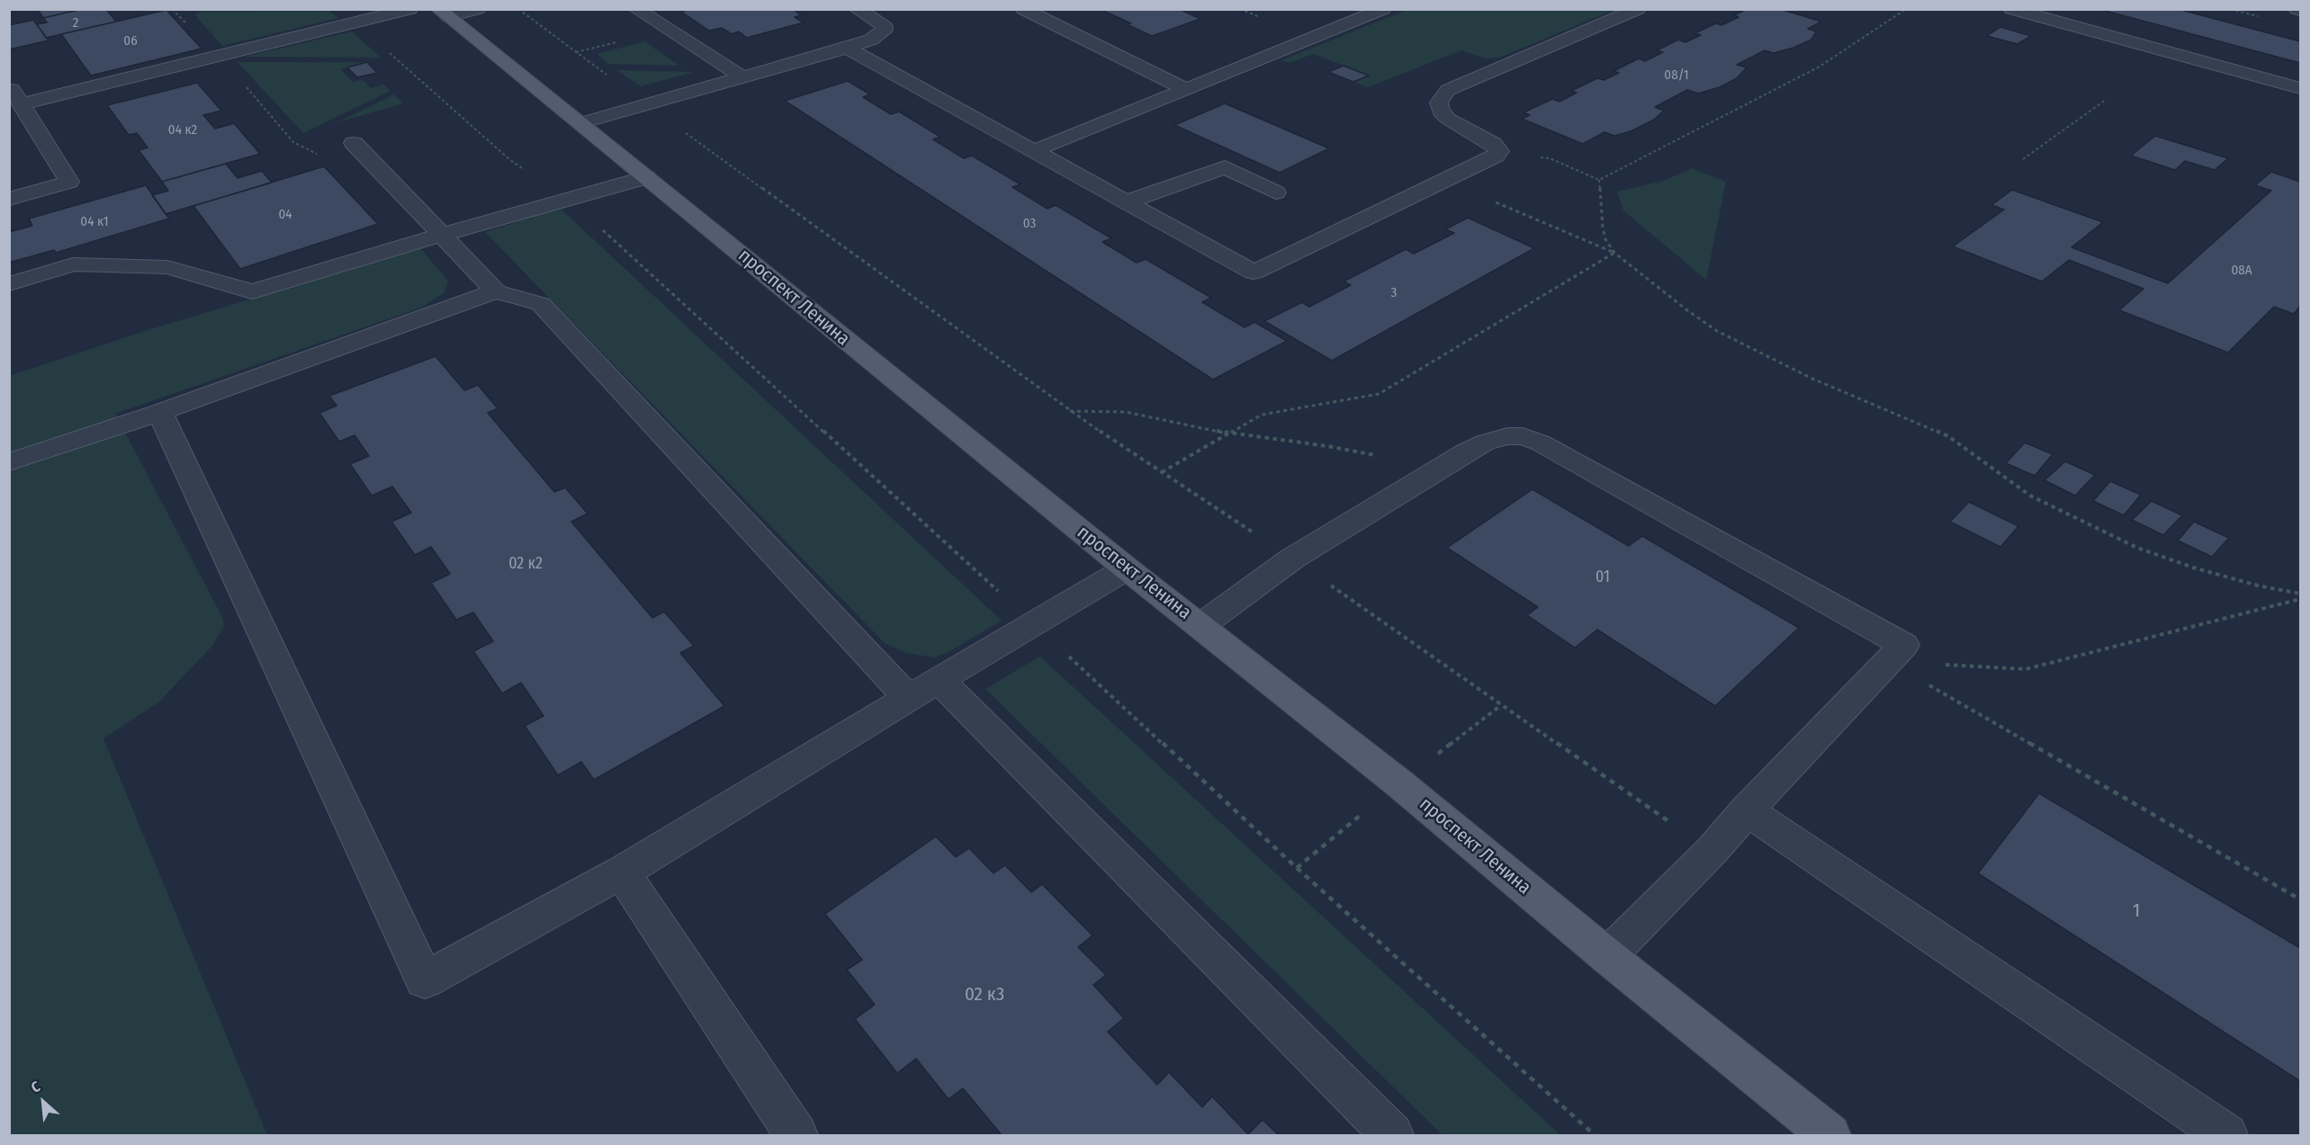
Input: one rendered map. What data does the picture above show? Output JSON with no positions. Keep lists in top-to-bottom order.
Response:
{
  "streets": {
    "main road": ["проспект Ленина"]
  },
  "house_numbers": [
    "2",
    "06",
    "08/1",
    "04 к2",
    "04",
    "04 к1",
    "03",
    "08А",
    "3",
    "02 к2",
    "01",
    "1",
    "02 к3"
  ],
  "north": "top left"
}
